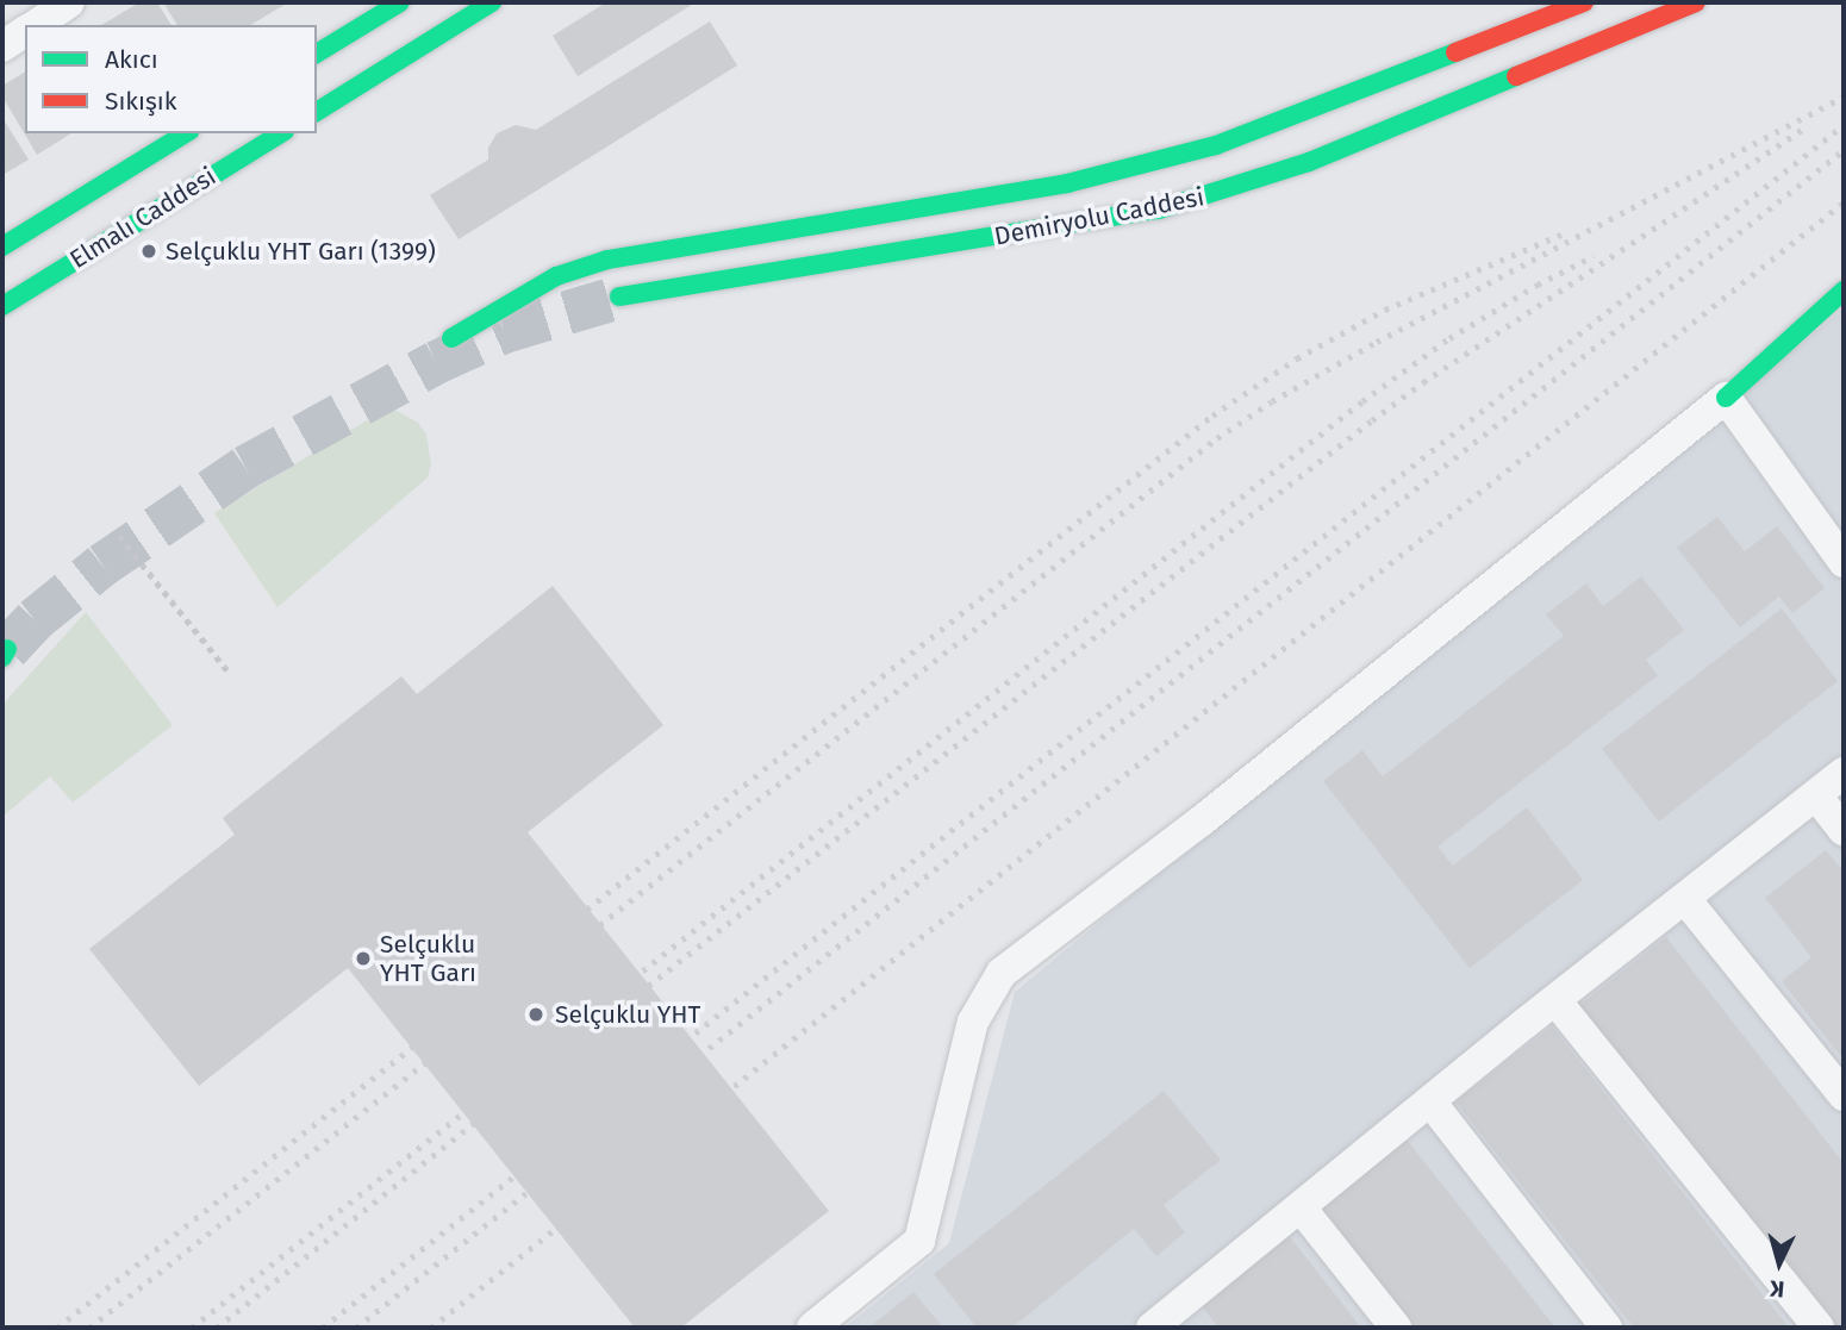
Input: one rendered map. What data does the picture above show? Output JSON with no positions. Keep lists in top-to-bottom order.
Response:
{
  "streets": {
    "main road": ["Demiryolu Caddesi", "Elmalı Caddesi"]
  },
  "places": ["Selçuklu YHT Garı (1399)", "Selçuklu YHT Garı", "Selçuklu YHT"],
  "legend": ["Akıcı", "Sıkışık"],
  "north": "bottom"
}
